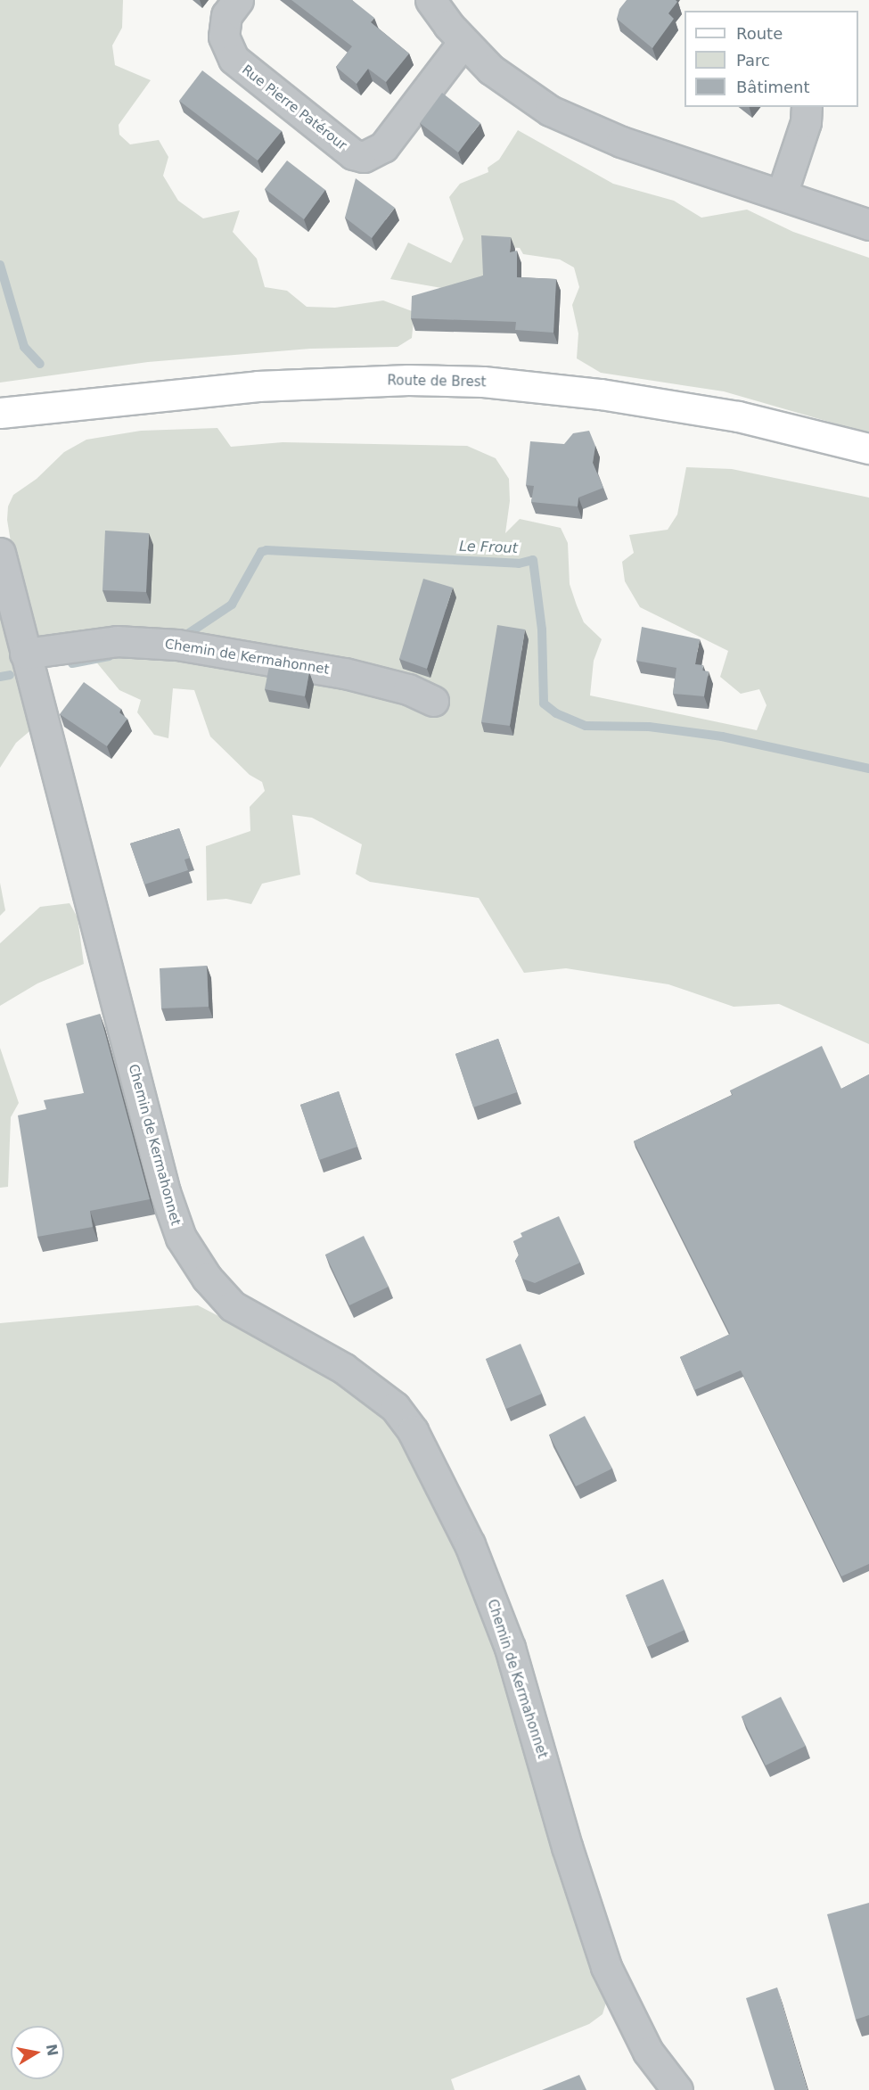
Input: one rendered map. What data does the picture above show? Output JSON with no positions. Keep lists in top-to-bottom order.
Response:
{
  "streets": {
    "main road": ["Route de Brest"],
    "street": ["Rue Pierre Patérour", "Chemin de Kermahonnet"]
  },
  "water": ["Le Frout"],
  "legend": ["Route", "Parc", "Bâtiment"],
  "north": "right"
}
